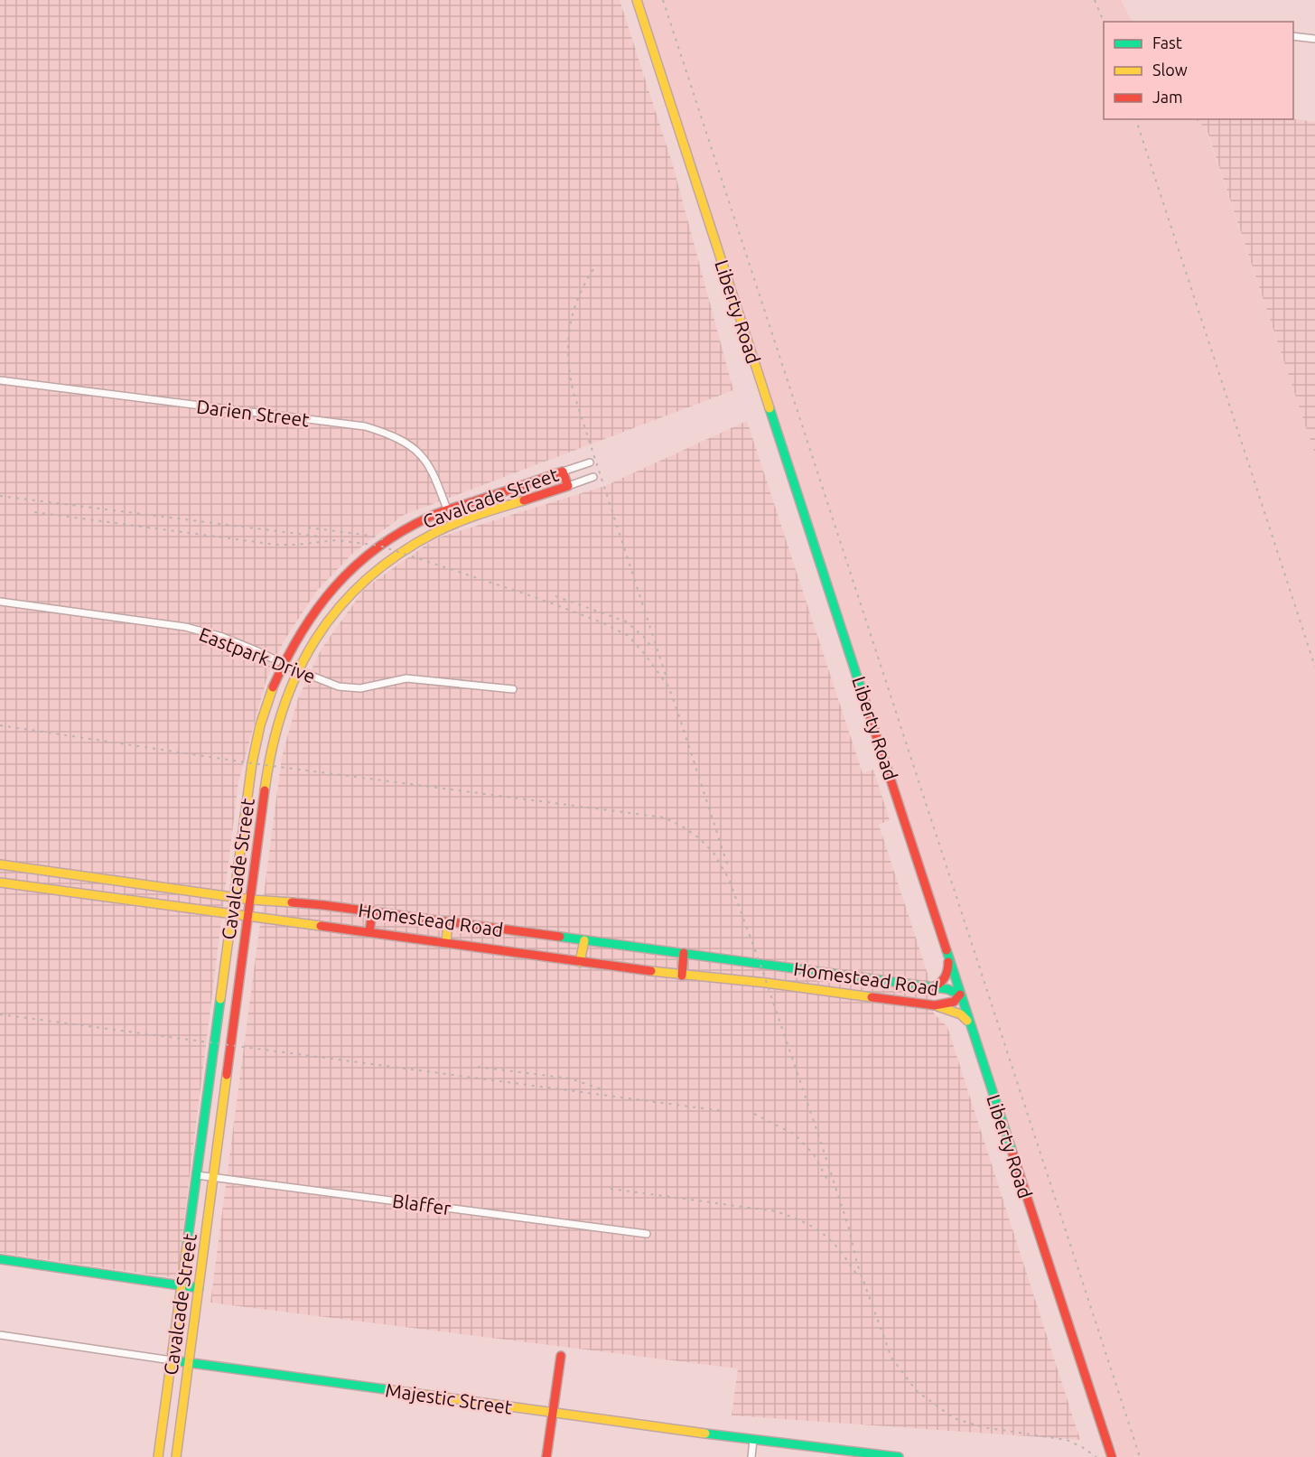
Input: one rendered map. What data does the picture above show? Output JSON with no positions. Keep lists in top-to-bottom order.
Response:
{
  "streets": {
    "main road": [
      "Liberty Road",
      "Cavalcade Street",
      "Homestead Road",
      "Majestic Street"
    ],
    "street": ["Darien Street", "Eastpark Drive", "Blaffer"]
  },
  "crossings": [
    ["Liberty Road", "Homestead Road"],
    ["Darien Street", "Cavalcade Street"],
    ["Cavalcade Street", "Eastpark Drive"],
    ["Cavalcade Street", "Homestead Road"],
    ["Cavalcade Street", "Blaffer"],
    ["Cavalcade Street", "Majestic Street"]
  ],
  "legend": ["Fast", "Slow", "Jam"]
}
